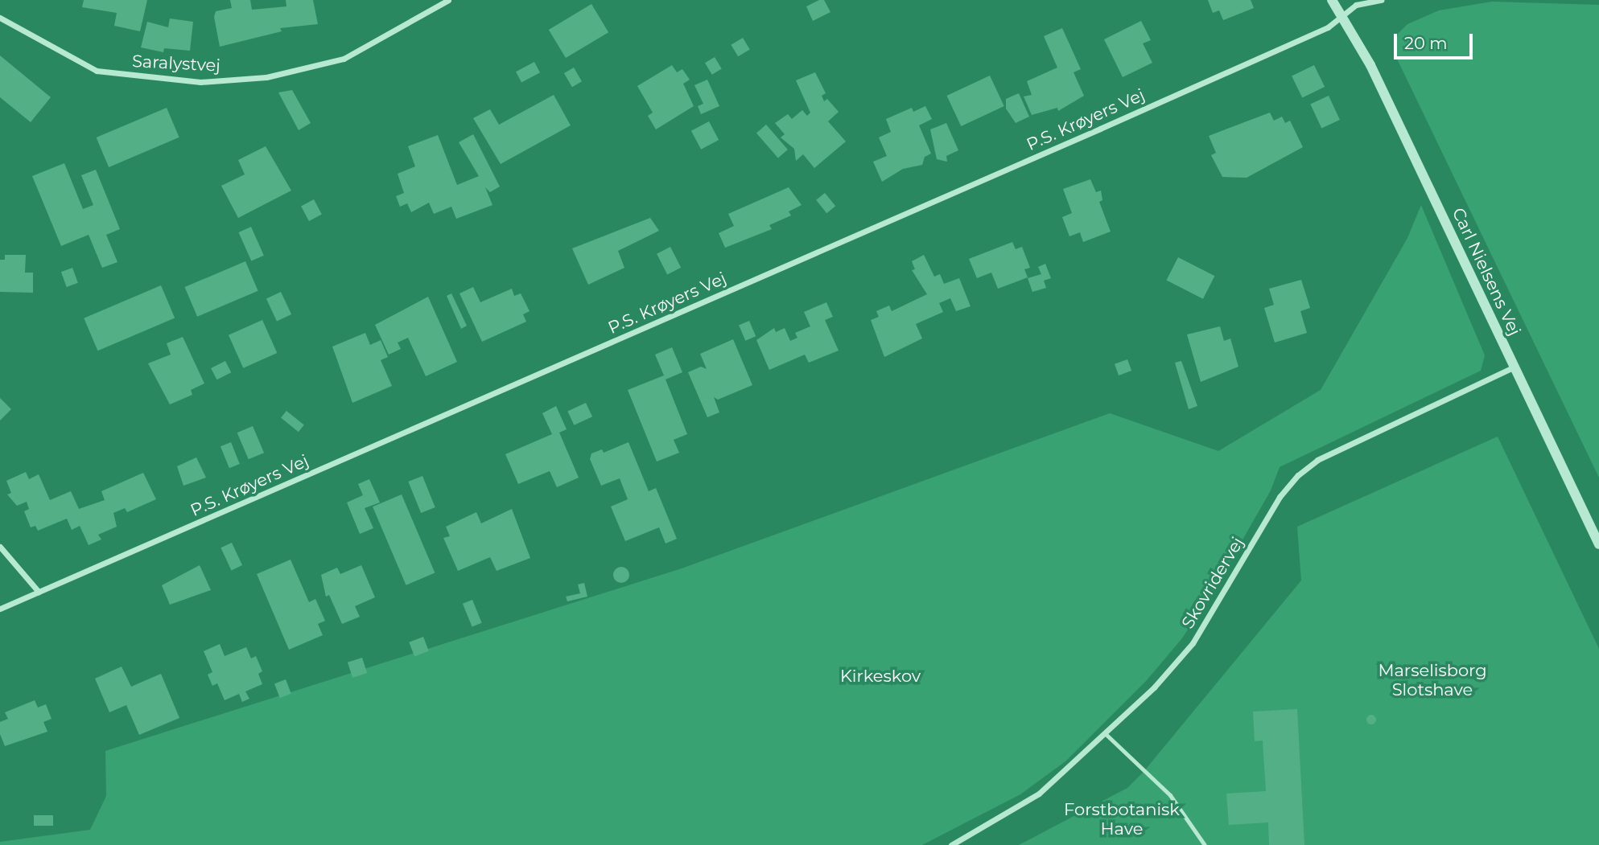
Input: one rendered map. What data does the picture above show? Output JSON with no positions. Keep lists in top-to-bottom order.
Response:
{
  "streets": {
    "street": [
      "Saralystvej",
      "P.S. Krøyers Vej",
      "Carl Nielsens Vej",
      "Skovridervej"
    ]
  },
  "crossings": [
    ["P.S. Krøyers Vej", "Carl Nielsens Vej"],
    ["Carl Nielsens Vej", "Skovridervej"]
  ],
  "parks": ["Marselisborg Slotshave", "Kirkeskov", "Forstbotanisk Have"],
  "scale_bar": "20 m"
}
